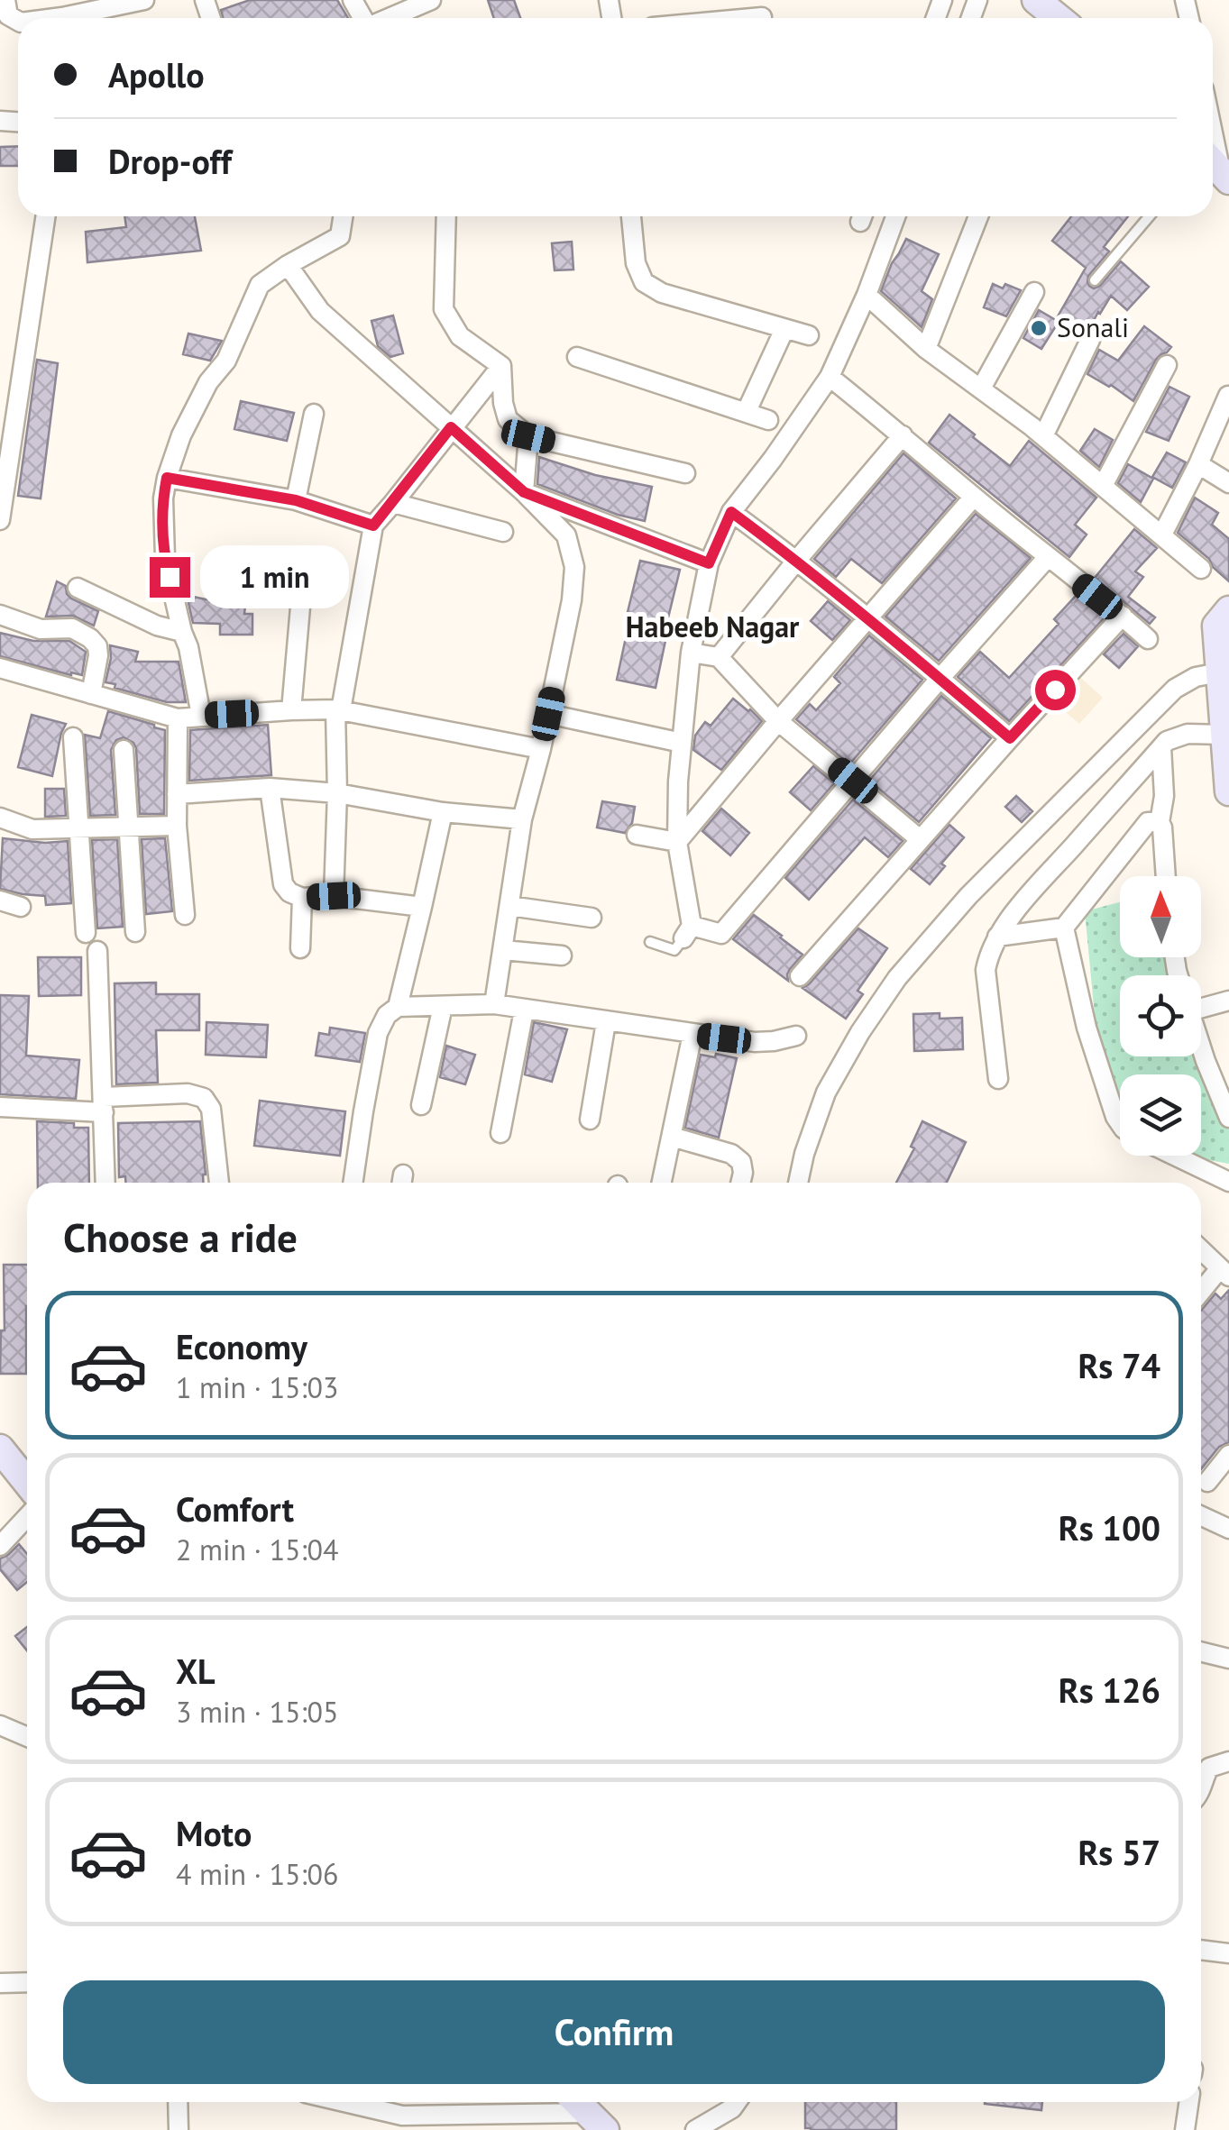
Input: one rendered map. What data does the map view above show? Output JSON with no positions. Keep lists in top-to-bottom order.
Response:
{
  "districts": ["Habeeb Nagar"],
  "places": ["Sonali"],
  "north": "top",
  "page": {
    "banner": ["Apollo", "Drop-off"],
    "bubble": "1 min",
    "heading": "Choose a ride",
    "list": [
      {
        "name": "Economy",
        "note": "1 min · 15:03",
        "value": "Rs 74"
      },
      {
        "name": "Comfort",
        "note": "2 min · 15:04",
        "value": "Rs 100"
      },
      {
        "name": "XL",
        "note": "3 min · 15:05",
        "value": "Rs 126"
      },
      {
        "name": "Moto",
        "note": "4 min · 15:06",
        "value": "Rs 57"
      }
    ],
    "buttons": "Confirm"
  }
}
